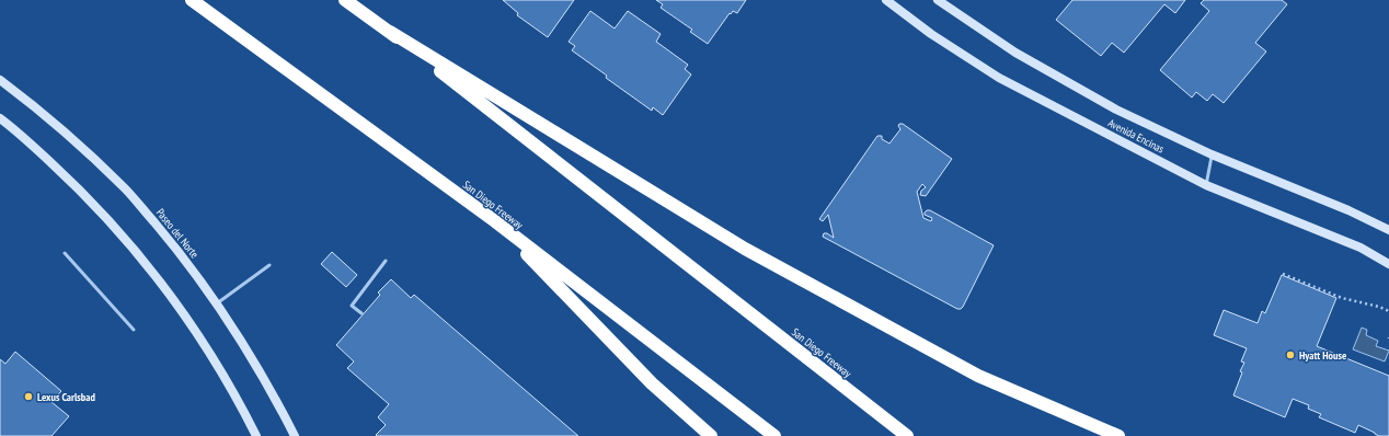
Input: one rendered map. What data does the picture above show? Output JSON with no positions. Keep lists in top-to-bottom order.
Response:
{
  "streets": {
    "highway": ["San Diego Freeway"],
    "street": ["Avenida Encinas", "Paseo del Norte"]
  },
  "places": ["Hyatt House", "Lexus Carlsbad"]
}
